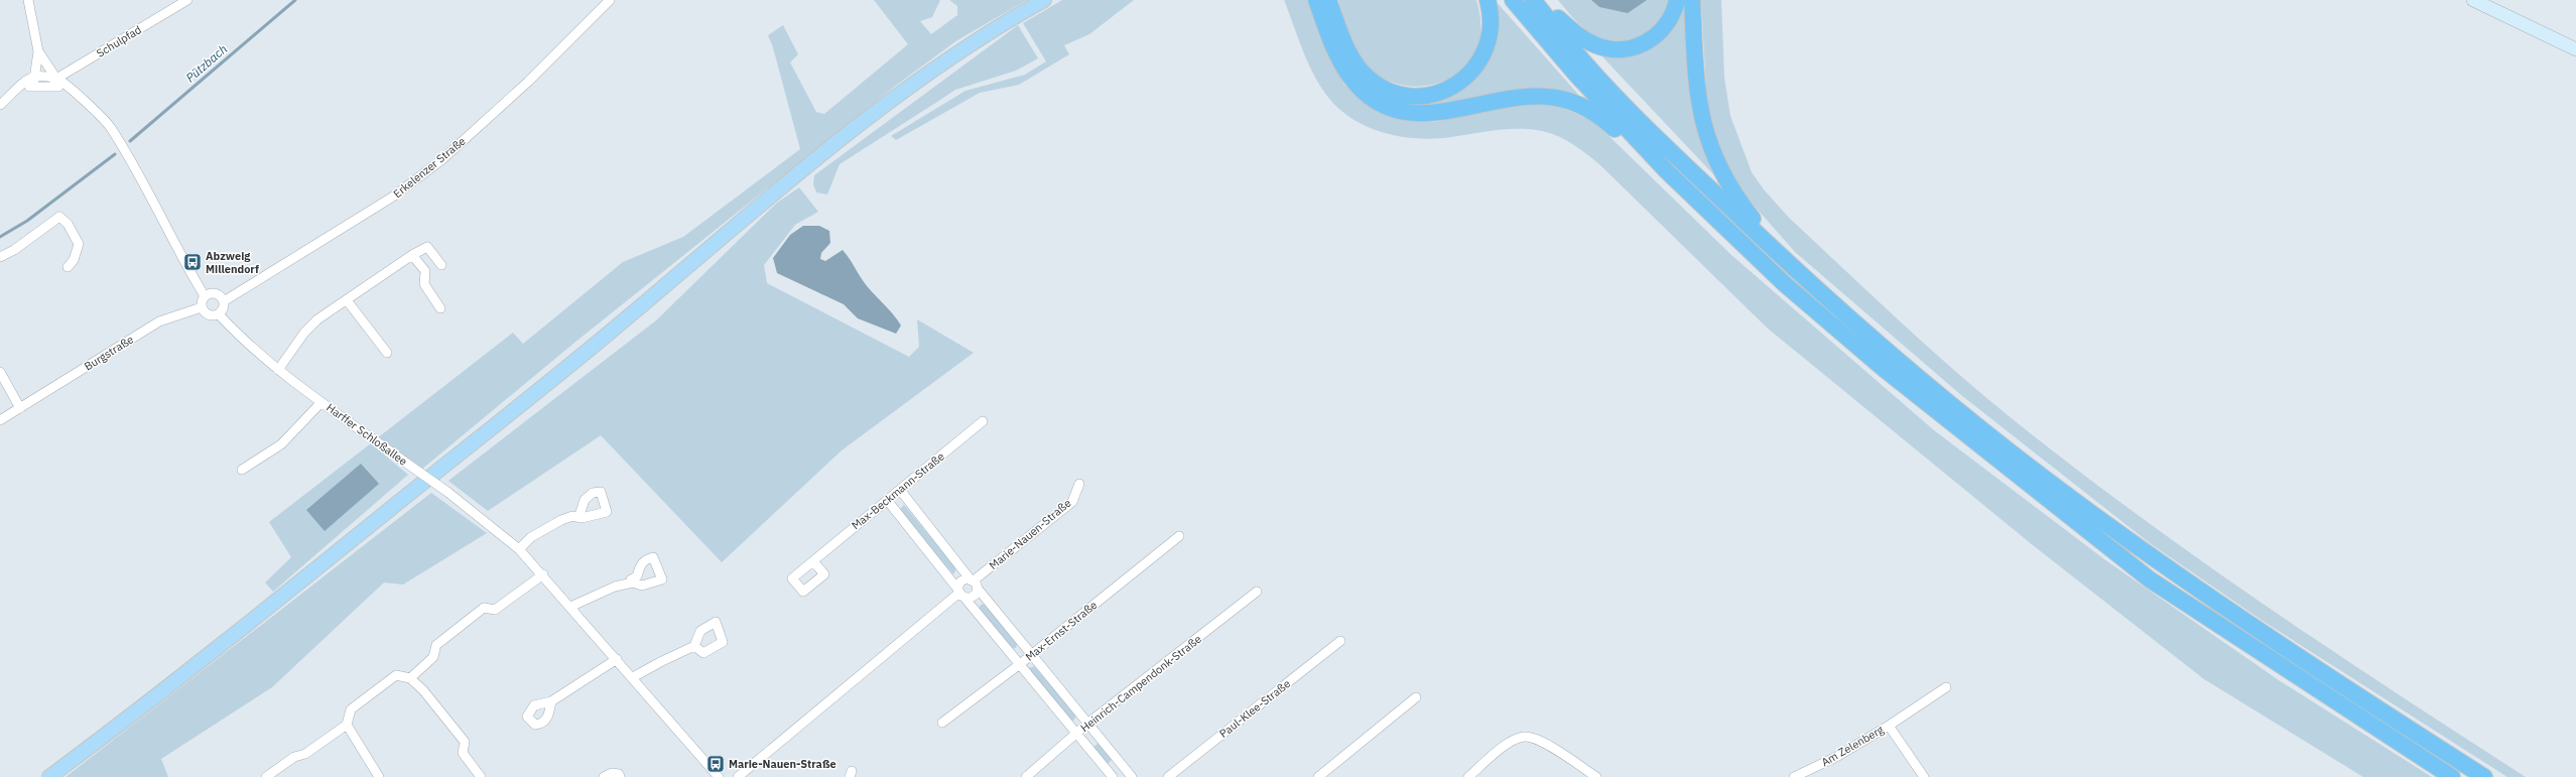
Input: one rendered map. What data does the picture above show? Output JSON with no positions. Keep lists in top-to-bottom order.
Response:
{
  "streets": {
    "street": [
      "Schulpfad",
      "Erkelenzer Straße",
      "Burgstraße",
      "Harffer Schloßallee",
      "Max-Beckmann-Straße",
      "Marie-Nauen-Straße",
      "Max-Ernst-Straße",
      "Heinrich-Campendonk-Straße",
      "Paul-Klee-Straße",
      "Am Zelenberg"
    ]
  },
  "crossings": [
    ["Erkelenzer Straße", "Burgstraße"],
    ["Erkelenzer Straße", "Harffer Schloßallee"],
    ["Burgstraße", "Harffer Schloßallee"]
  ],
  "water": ["Pützbach"],
  "places": {
    "bus stop": ["Abzweig Millendorf", "Marie-Nauen-Straße"]
  }
}
